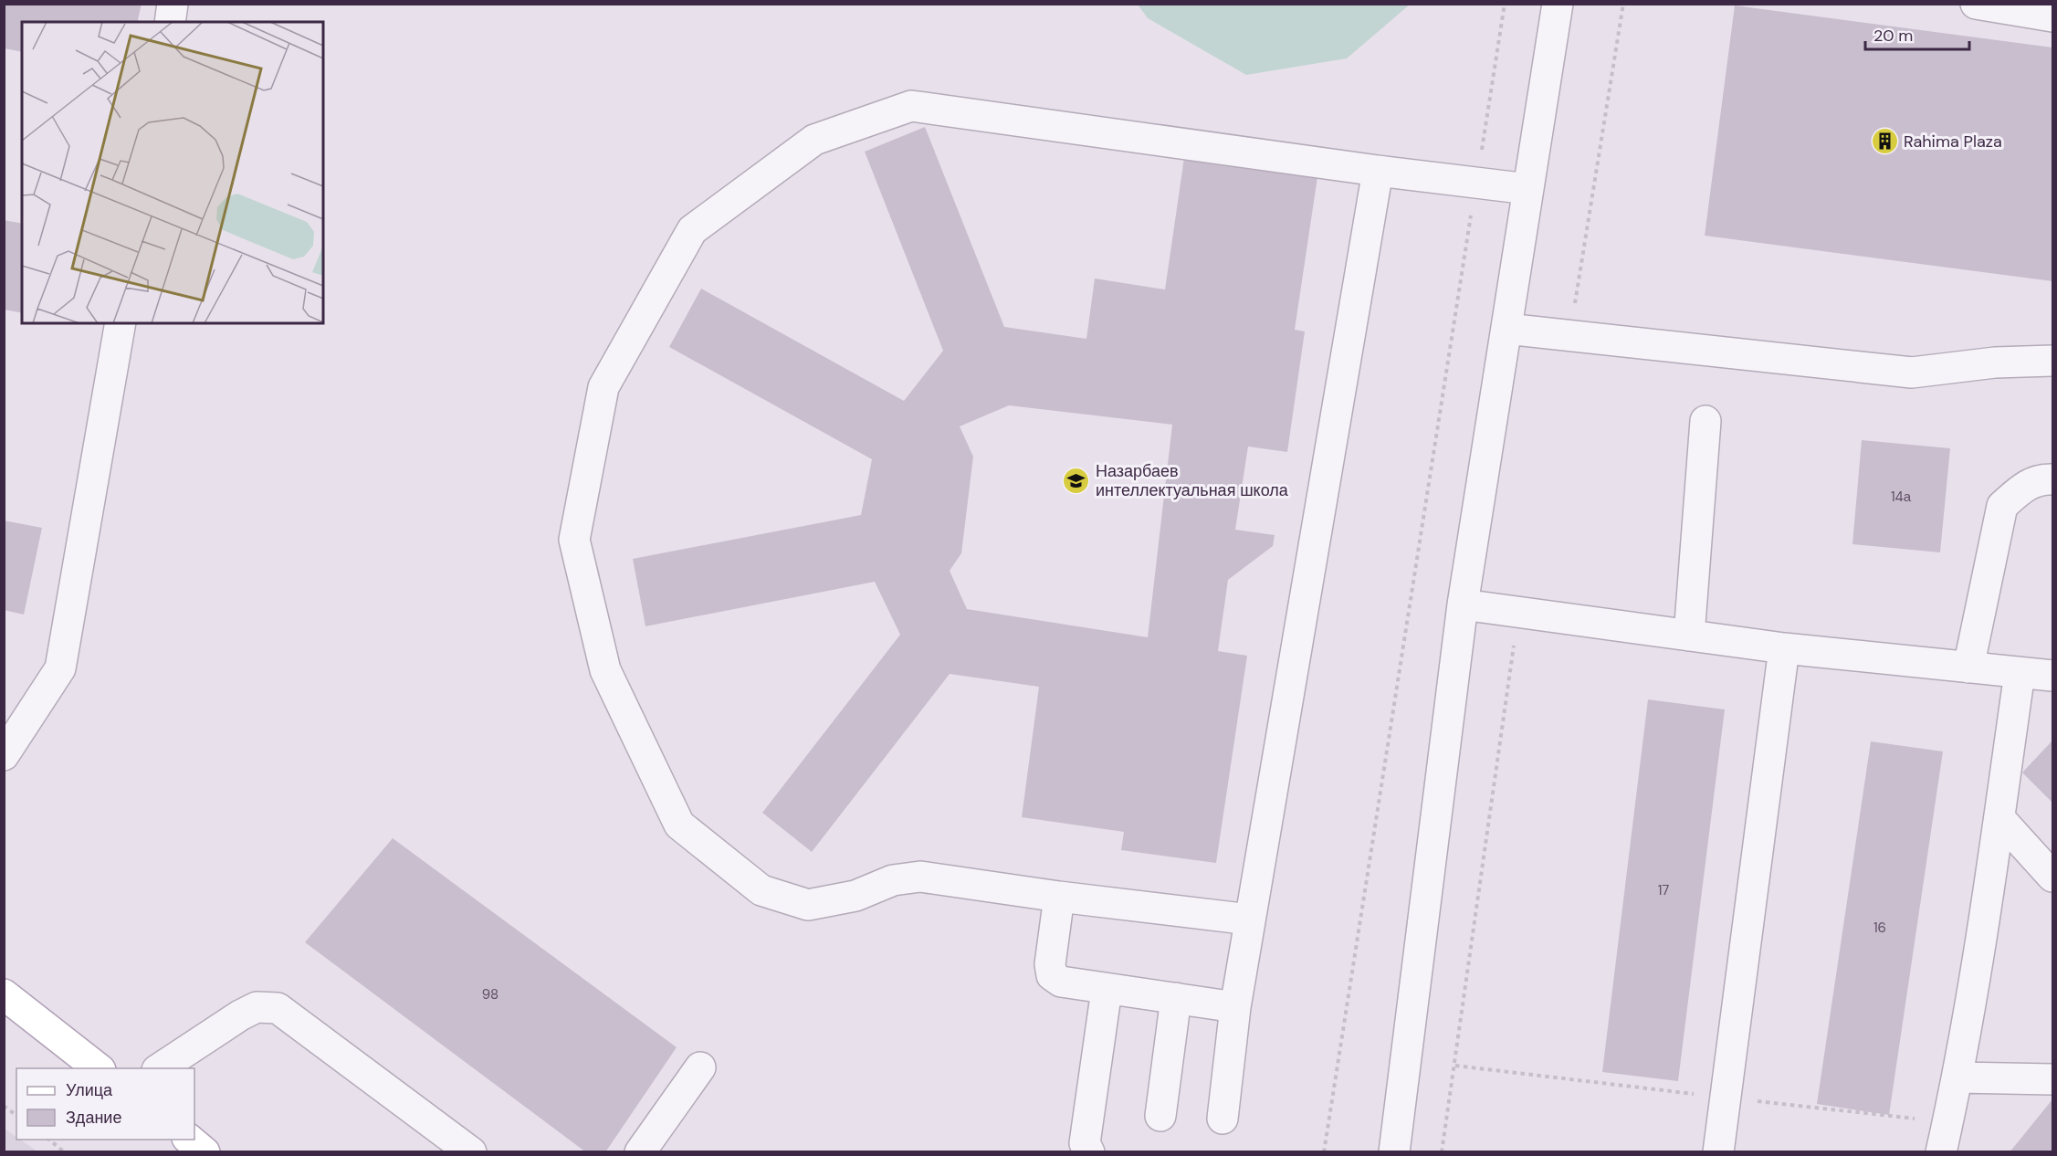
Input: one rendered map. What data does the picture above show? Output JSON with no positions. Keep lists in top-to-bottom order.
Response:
{
  "places": {
    "building": ["Rahima Plaza"],
    "school or university": ["Назарбаев интеллектуальная школа"]
  },
  "house_numbers": [
    "14а",
    "17",
    "16",
    "98"
  ],
  "legend": ["Улица", "Здание"],
  "scale_bar": "20 m"
}
